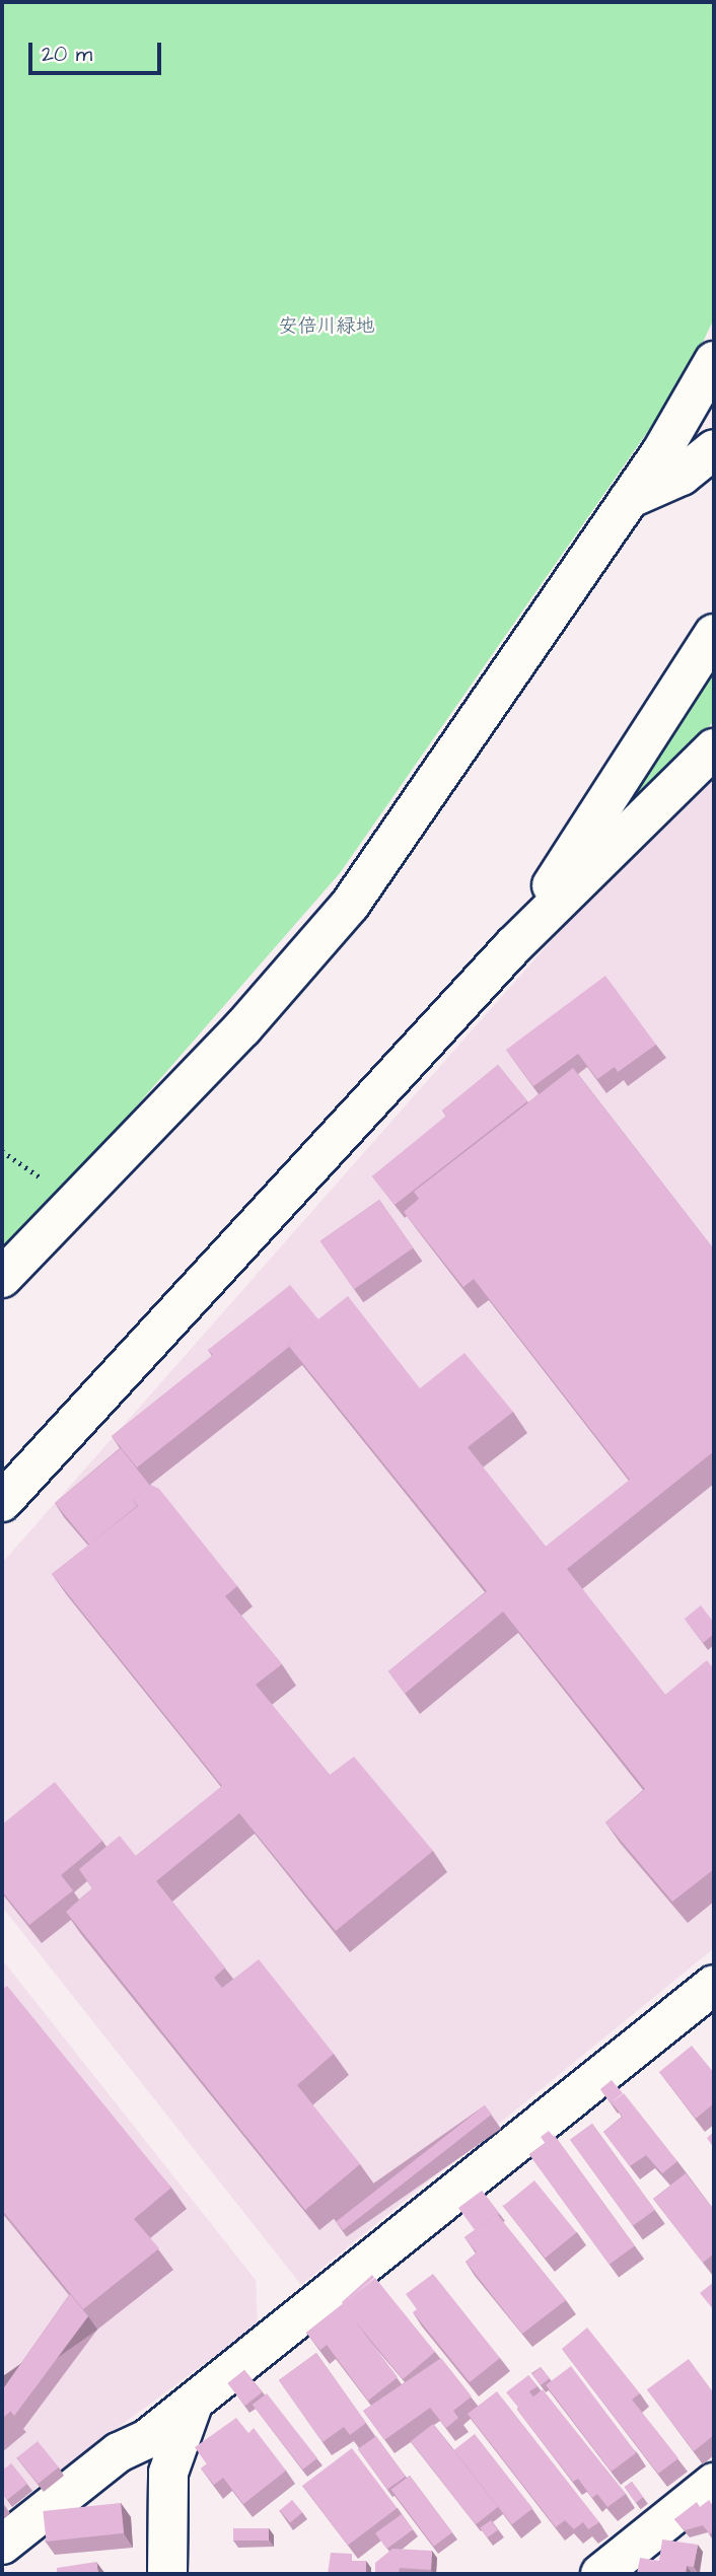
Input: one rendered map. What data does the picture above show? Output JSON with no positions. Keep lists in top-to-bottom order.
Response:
{
  "parks": ["安倍川緑地"],
  "scale_bar": "20 m"
}
